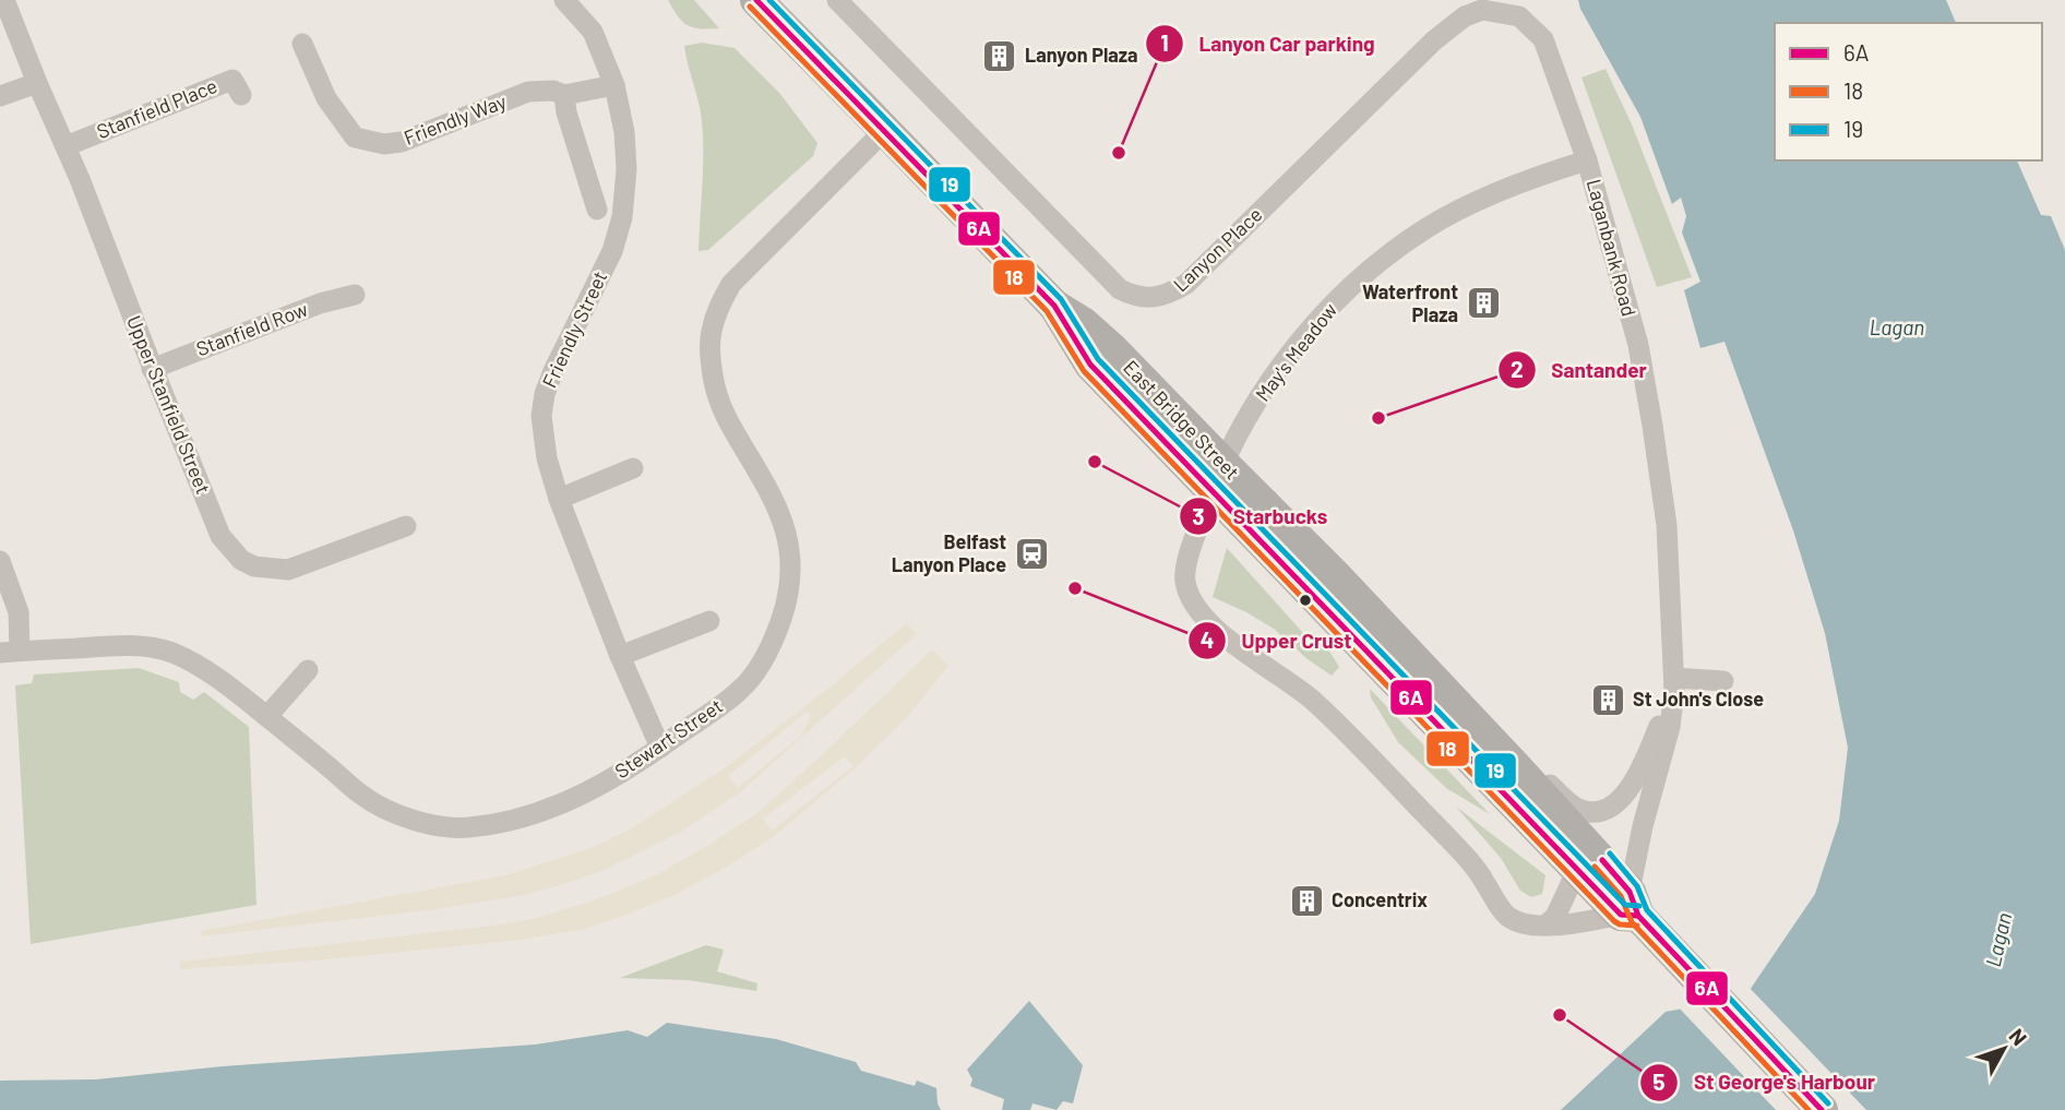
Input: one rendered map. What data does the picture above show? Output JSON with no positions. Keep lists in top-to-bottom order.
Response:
{
  "streets": {
    "main road": ["East Bridge Street"],
    "street": [
      "Stanfield Place",
      "Friendly Way",
      "Laganbank Road",
      "Lanyon Place",
      "Stanfield Row",
      "Friendly Street",
      "May's Meadow",
      "Upper Stanfield Street",
      "Stewart Street"
    ]
  },
  "crossings": [
    ["Stanfield Place", "Upper Stanfield Street"],
    ["Friendly Way", "Friendly Street"],
    ["Laganbank Road", "Lanyon Place"],
    ["Laganbank Road", "May's Meadow"],
    ["Laganbank Road", "East Bridge Street"],
    ["Stanfield Row", "Upper Stanfield Street"],
    ["Friendly Street", "Stewart Street"],
    ["May's Meadow", "East Bridge Street"],
    ["East Bridge Street", "Stewart Street"]
  ],
  "water": ["Lagan"],
  "places": {
    "building": [
      "Lanyon Plaza",
      "Waterfront Plaza",
      "St John's Close",
      "Concentrix"
    ],
    "other": [
      "Lanyon Car parking",
      "Santander",
      "Starbucks",
      "Upper Crust",
      "St George's Harbour"
    ],
    "station": ["Belfast Lanyon Place"]
  },
  "lines": ["transit line 6A", "transit line 19", "transit line 18"],
  "legend": ["6A", "18", "19"],
  "north": "top right"
}
